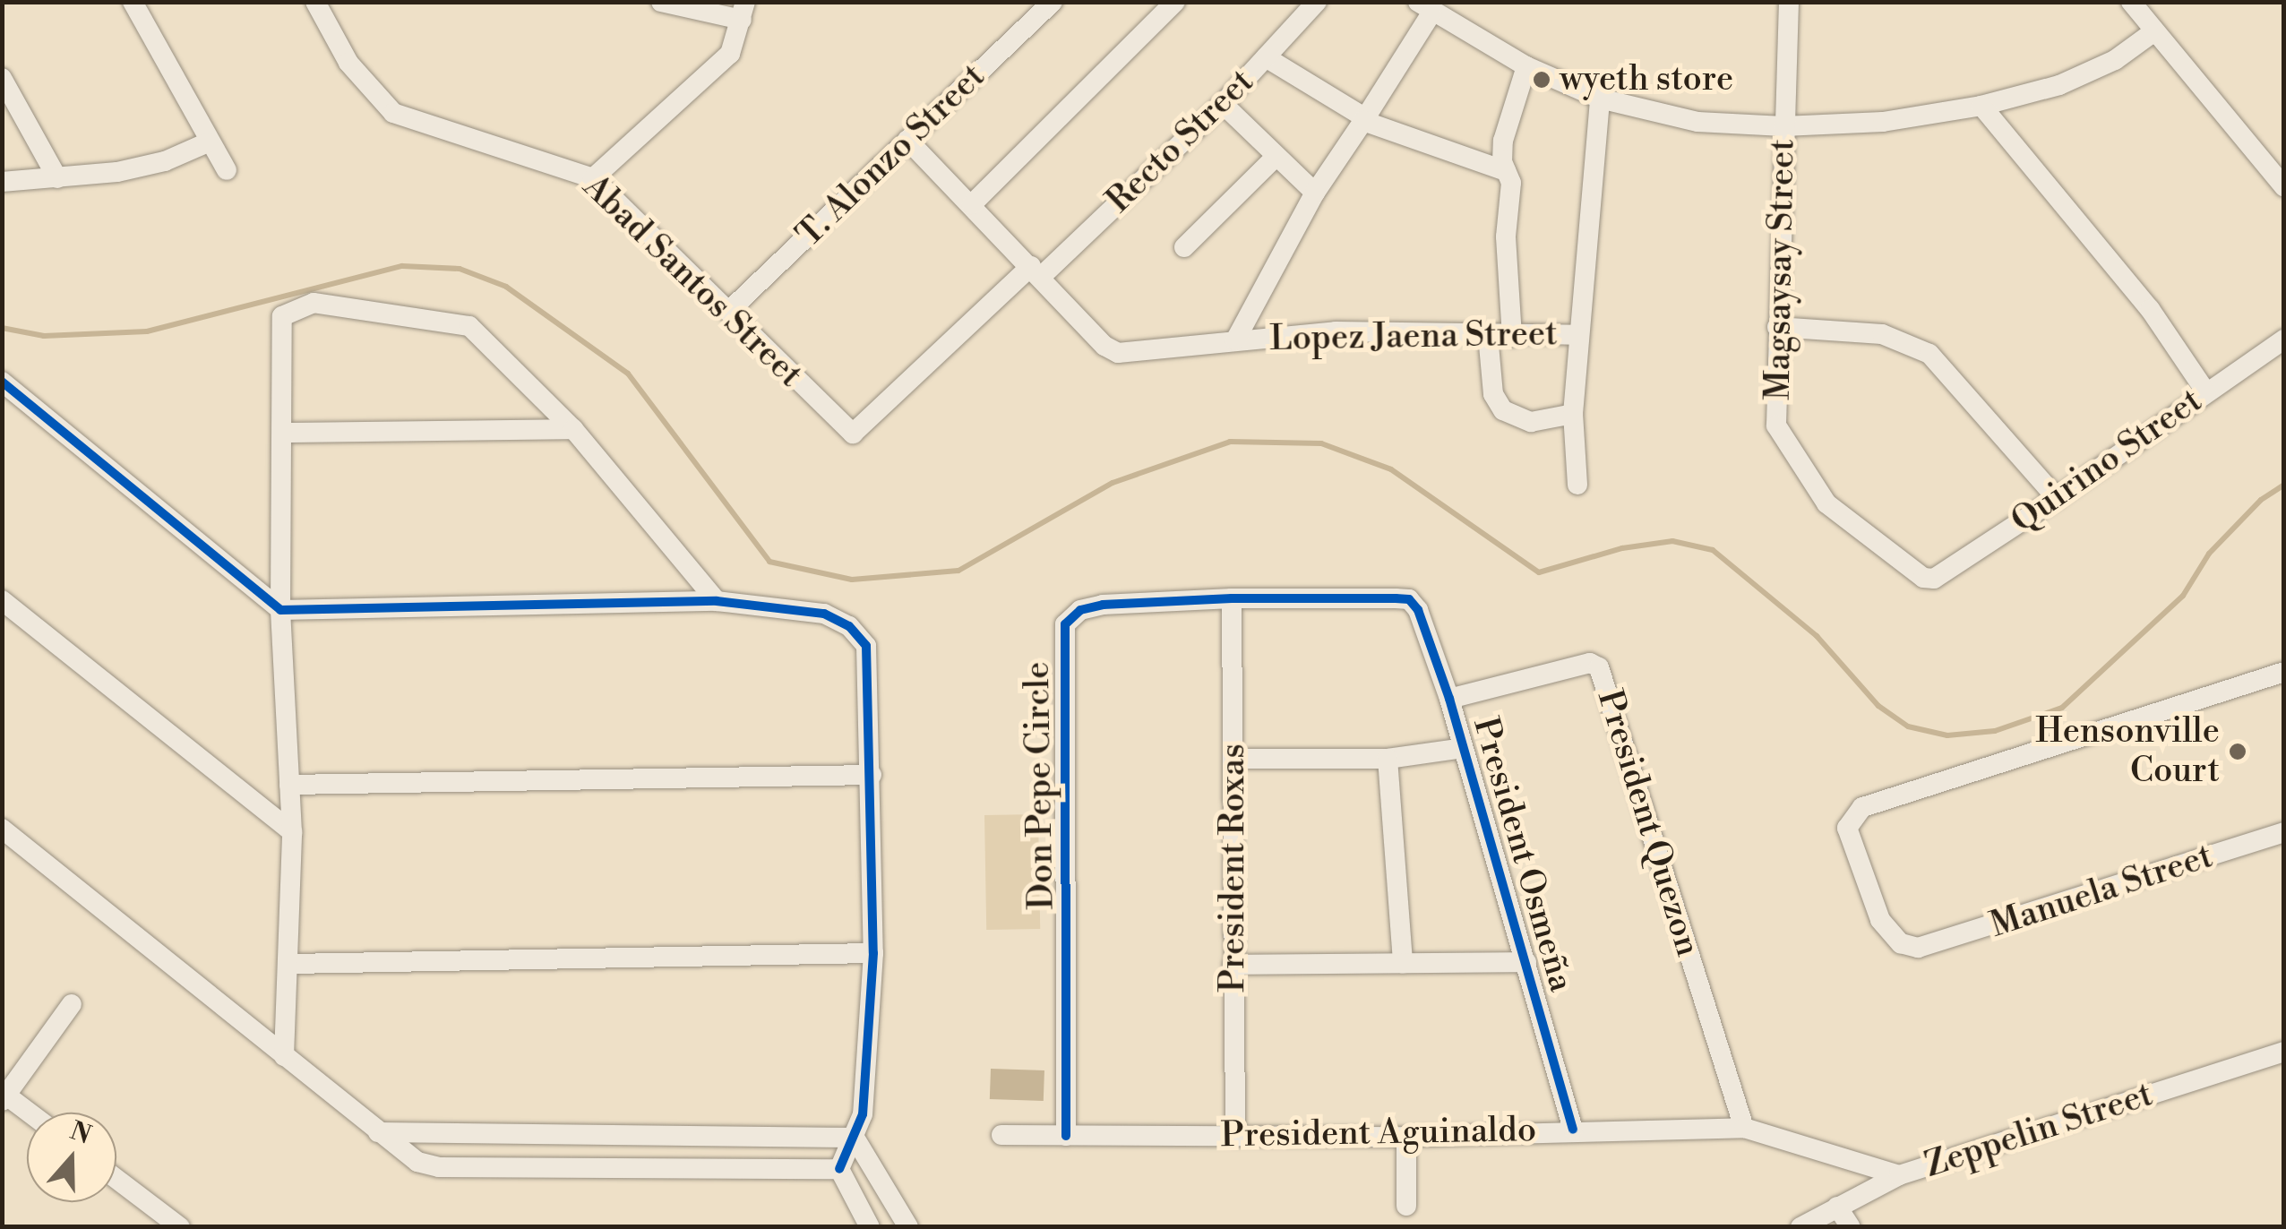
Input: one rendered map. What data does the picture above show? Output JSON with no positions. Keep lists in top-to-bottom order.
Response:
{
  "streets": {
    "street": [
      "Recto Street",
      "T. Alonzo Street",
      "Magsaysay Street",
      "Abad Santos Street",
      "Lopez Jaena Street",
      "Quirino Street",
      "Don Pepe Circle",
      "President Quezon",
      "President Osmeña",
      "President Roxas",
      "Manuela Street",
      "Zeppelin Street",
      "President Aguinaldo"
    ]
  },
  "crossings": [
    ["Recto Street", "Abad Santos Street"],
    ["Recto Street", "Lopez Jaena Street"],
    ["T. Alonzo Street", "Abad Santos Street"],
    ["T. Alonzo Street", "Lopez Jaena Street"],
    ["Magsaysay Street", "Quirino Street"],
    ["Don Pepe Circle", "President Osmeña"],
    ["Don Pepe Circle", "President Roxas"],
    ["Don Pepe Circle", "President Aguinaldo"],
    ["President Quezon", "President Osmeña"],
    ["President Quezon", "President Aguinaldo"],
    ["President Osmeña", "President Aguinaldo"],
    ["President Roxas", "President Aguinaldo"],
    ["Zeppelin Street", "President Aguinaldo"]
  ],
  "places": ["wyeth store", "Hensonville Court"],
  "north": "top"
}
